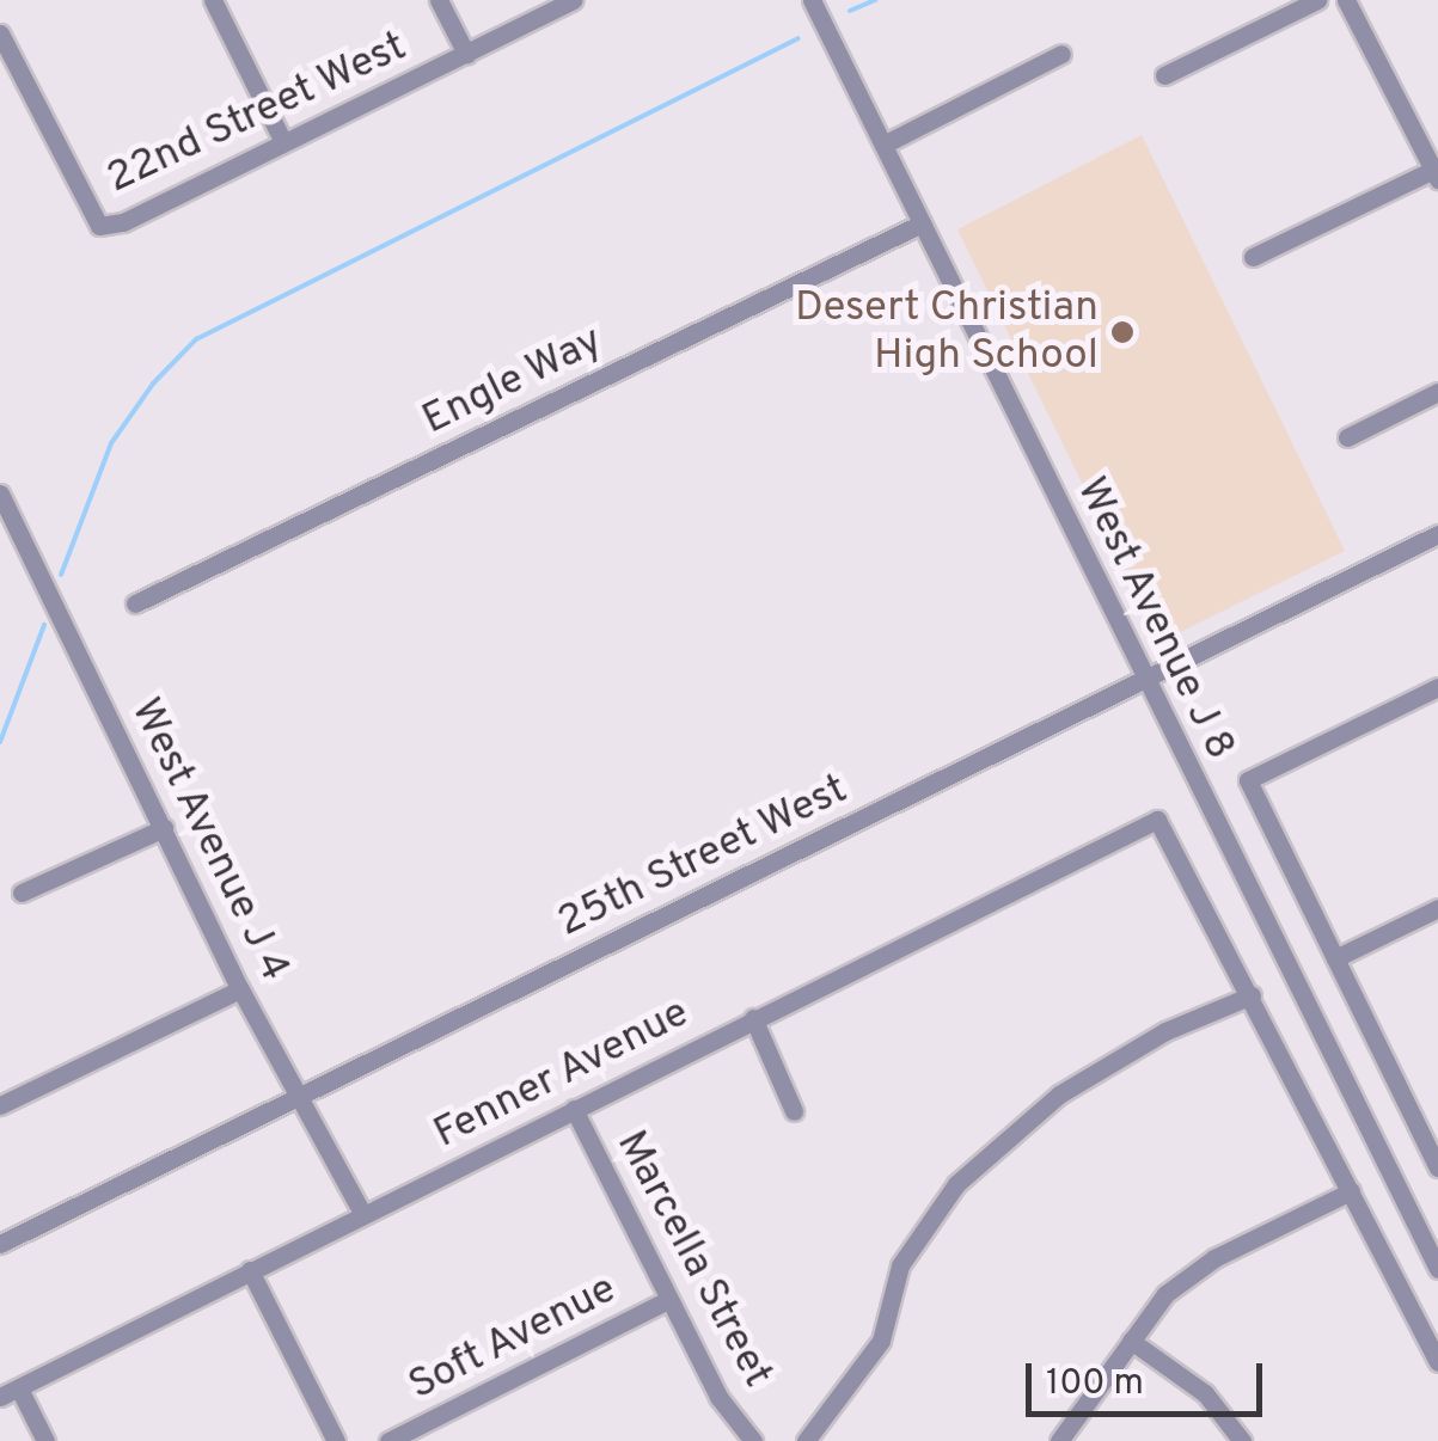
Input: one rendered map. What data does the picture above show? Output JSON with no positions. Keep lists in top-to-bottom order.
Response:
{
  "streets": {
    "street": [
      "22nd Street West",
      "Engle Way",
      "West Avenue J 8",
      "West Avenue J 4",
      "25th Street West",
      "Fenner Avenue",
      "Marcella Street",
      "Soft Avenue"
    ]
  },
  "crossings": [
    ["Engle Way", "West Avenue J 8"],
    ["West Avenue J 8", "25th Street West"],
    ["West Avenue J 4", "25th Street West"],
    ["West Avenue J 4", "Fenner Avenue"],
    ["Fenner Avenue", "Marcella Street"],
    ["Marcella Street", "Soft Avenue"]
  ],
  "places": ["Desert Christian High School"],
  "scale_bar": "100 m"
}
